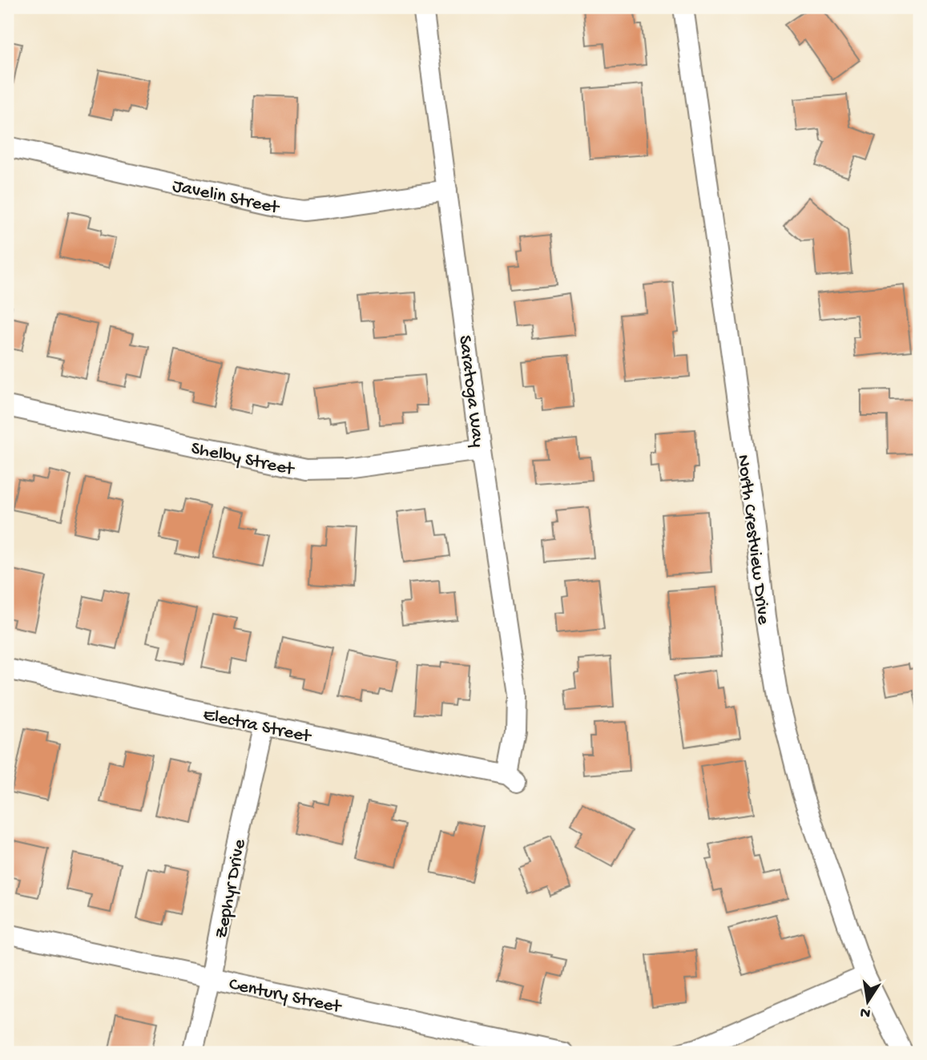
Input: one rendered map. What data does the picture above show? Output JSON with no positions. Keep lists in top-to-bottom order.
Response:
{
  "streets": {
    "street": [
      "Javelin Street",
      "Saratoga Way",
      "Shelby Street",
      "North Crestview Drive",
      "Electra Street",
      "Zephyr Drive",
      "Century Street"
    ]
  },
  "crossings": [
    ["Javelin Street", "Saratoga Way"],
    ["Saratoga Way", "Shelby Street"],
    ["Saratoga Way", "Electra Street"],
    ["Electra Street", "Zephyr Drive"],
    ["Zephyr Drive", "Century Street"]
  ],
  "north": "bottom"
}
